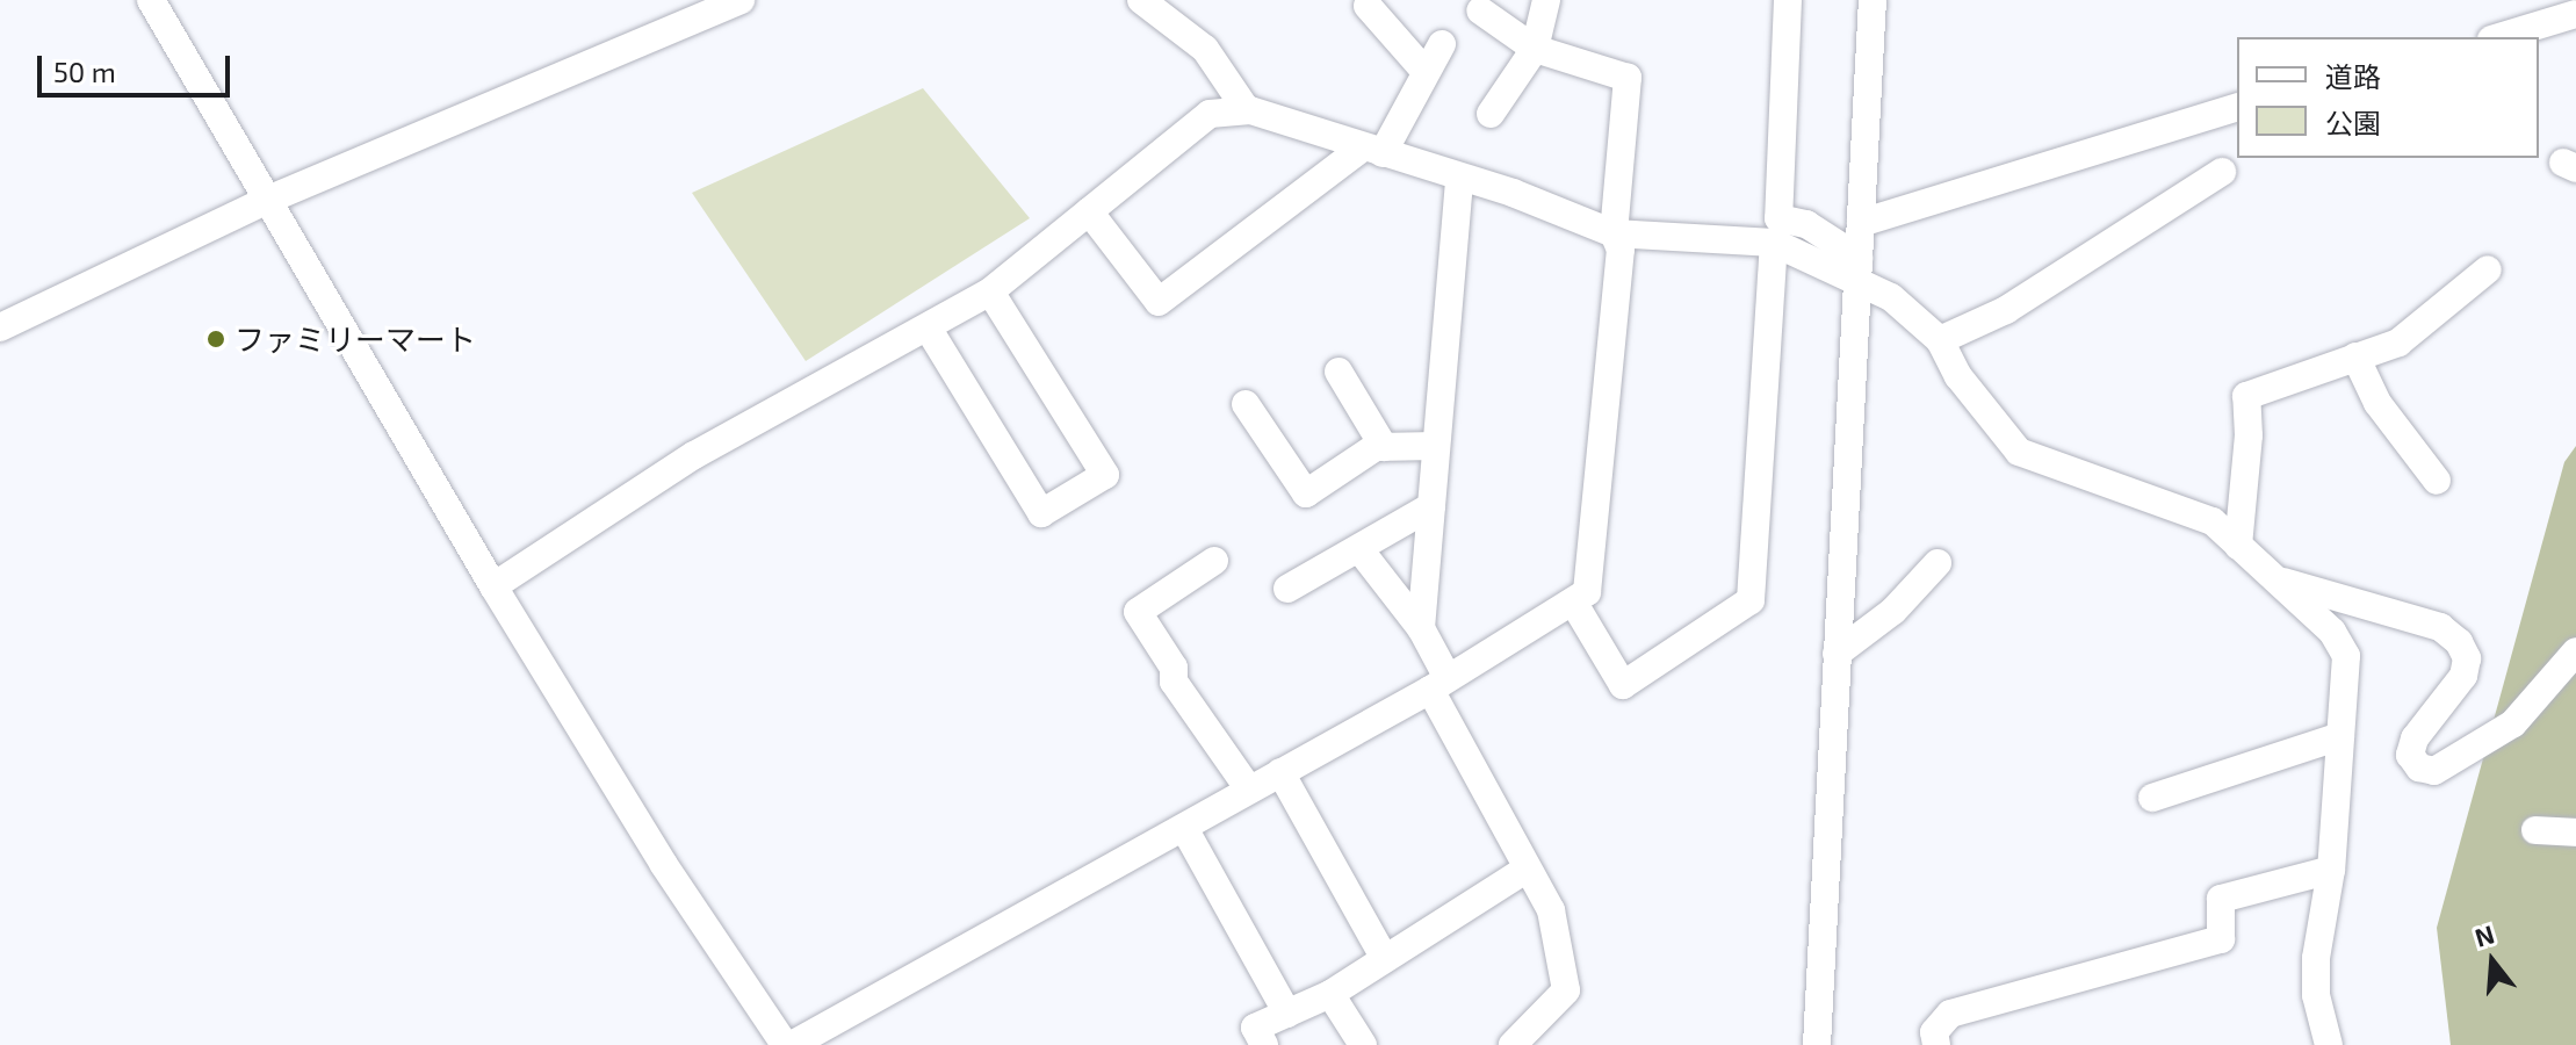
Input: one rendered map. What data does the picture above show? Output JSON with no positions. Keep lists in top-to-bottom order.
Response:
{
  "places": ["ファミリーマート"],
  "legend": ["道路", "公園"],
  "scale_bar": "50 m",
  "north": "top"
}
